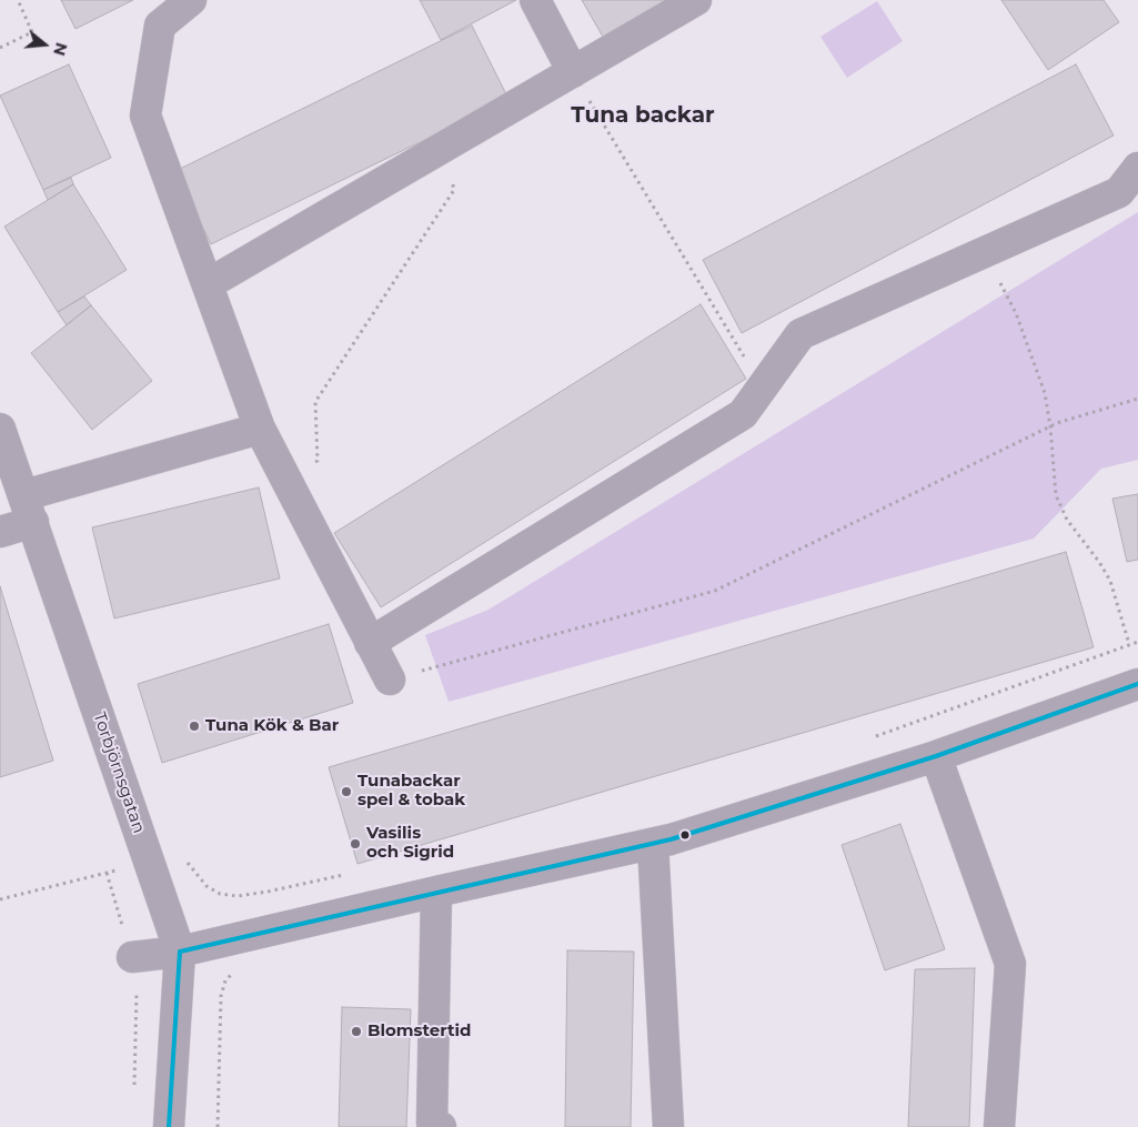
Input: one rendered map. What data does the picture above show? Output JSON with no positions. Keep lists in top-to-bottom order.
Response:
{
  "streets": {
    "street": ["Torbjörnsgatan"]
  },
  "districts": ["Tuna backar"],
  "places": [
    "Tuna Kök & Bar",
    "Tunabackar spel & tobak",
    "Vasilis och Sigrid",
    "Blomstertid"
  ],
  "north": "right"
}
